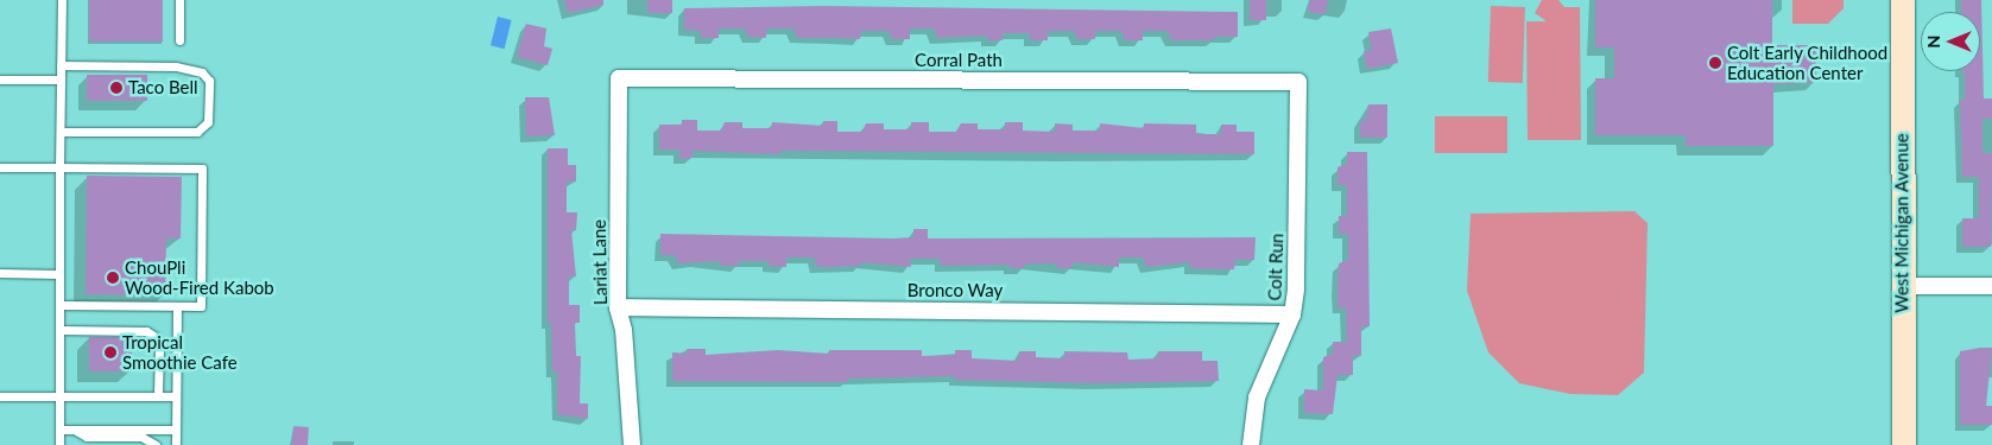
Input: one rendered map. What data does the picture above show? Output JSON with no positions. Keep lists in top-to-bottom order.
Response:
{
  "streets": {
    "street": [
      "Corral Path",
      "West Michigan Avenue",
      "Lariat Lane",
      "Colt Run",
      "Bronco Way"
    ]
  },
  "crossings": [
    ["Corral Path", "Lariat Lane"],
    ["Corral Path", "Colt Run"],
    ["Lariat Lane", "Bronco Way"],
    ["Colt Run", "Bronco Way"]
  ],
  "places": [
    "Colt Early Childhood Education Center",
    "Taco Bell",
    "ChouPli Wood-Fired Kabob",
    "Tropical Smoothie Cafe"
  ],
  "north": "left"
}
